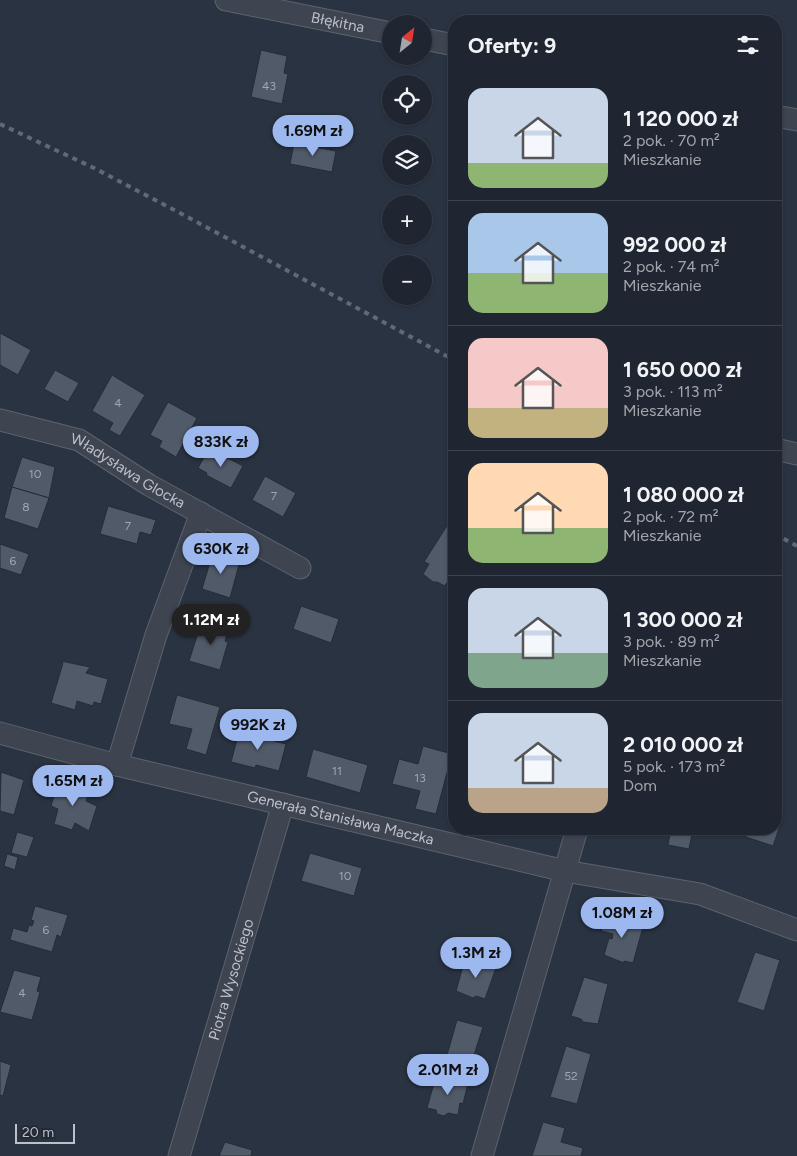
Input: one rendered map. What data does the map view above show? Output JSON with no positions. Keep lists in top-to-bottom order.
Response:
{
  "streets": {
    "street": [
      "Błękitna",
      "Władysława Glocka",
      "Generała Stanisława Maczka",
      "Piotra Wysockiego"
    ]
  },
  "crossings": [
    ["Generała Stanisława Maczka", "Piotra Wysockiego"]
  ],
  "house_numbers": [
    "43",
    "4",
    "10",
    "7",
    "8",
    "7",
    "6",
    "11",
    "13",
    "10",
    "6",
    "4",
    "52"
  ],
  "scale_bar": "20 m",
  "north": "top right",
  "page": {
    "map_buttons": ["+", "−"],
    "heading": "Oferty: 9",
    "list": [
      {
        "name": "1 120 000 zł",
        "note": "2 pok. · 70 m² · Mieszkanie"
      },
      {
        "name": "992 000 zł",
        "note": "2 pok. · 74 m² · Mieszkanie"
      },
      {
        "name": "1 650 000 zł",
        "note": "3 pok. · 113 m² · Mieszkanie"
      },
      {
        "name": "1 080 000 zł",
        "note": "2 pok. · 72 m² · Mieszkanie"
      },
      {
        "name": "1 300 000 zł",
        "note": "3 pok. · 89 m² · Mieszkanie"
      },
      {
        "name": "2 010 000 zł",
        "note": "5 pok. · 173 m² · Dom"
      }
    ],
    "price": [
      "1.69M zł",
      "833K zł",
      "630K zł",
      "1.12M zł",
      "992K zł",
      "1.65M zł",
      "1.08M zł",
      "1.3M zł",
      "2.01M zł"
    ],
    "scale": "20 m"
  }
}
